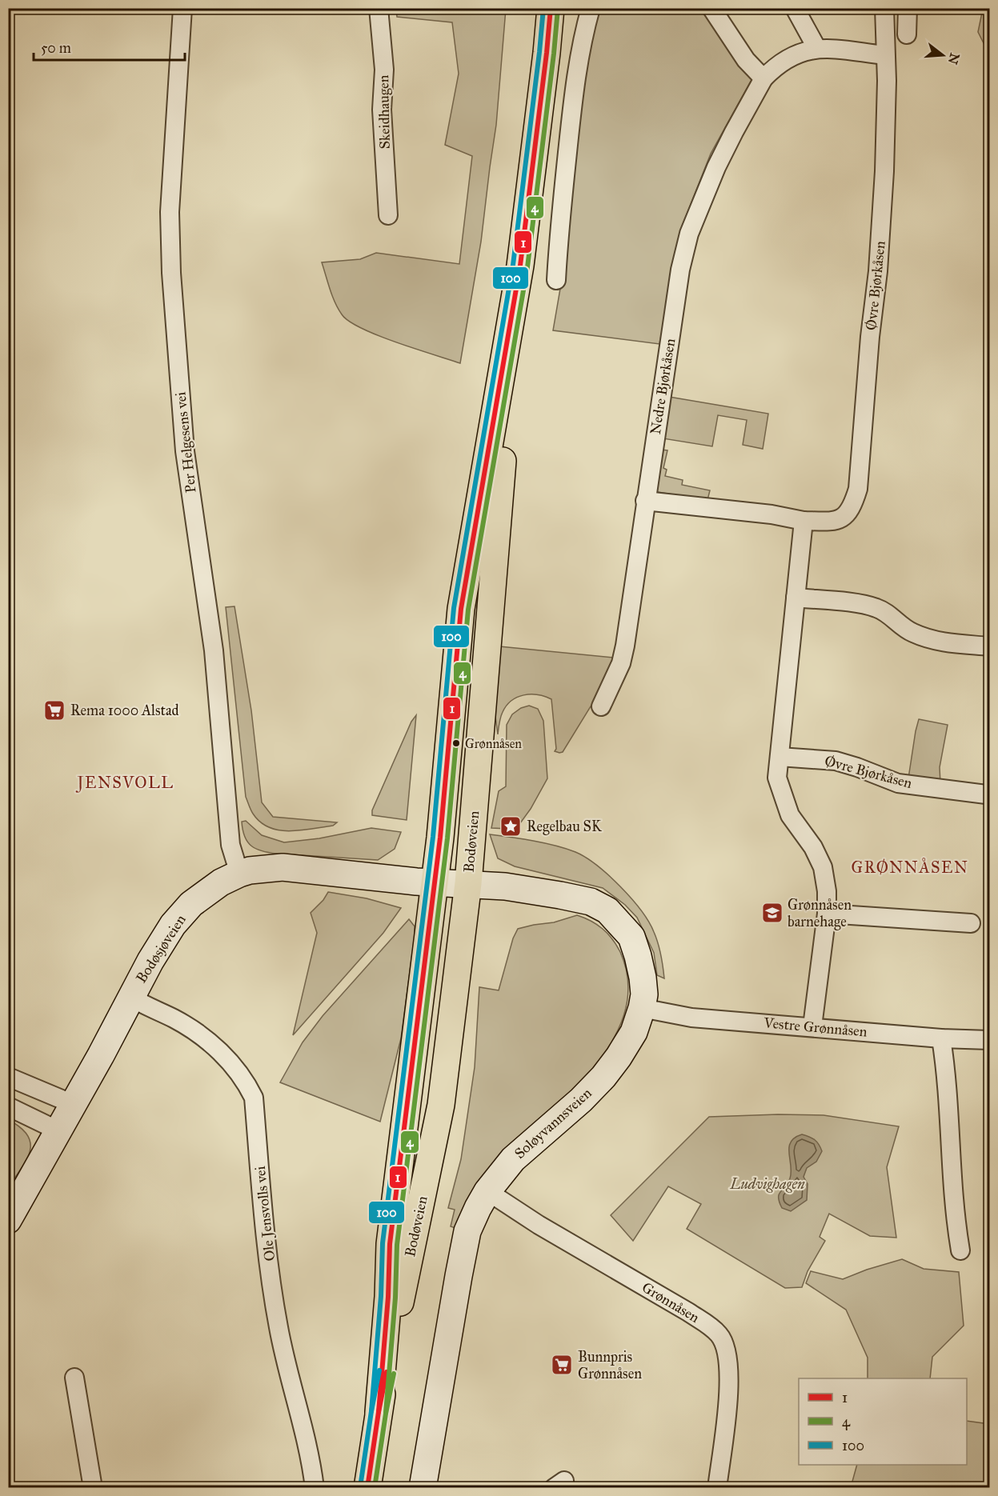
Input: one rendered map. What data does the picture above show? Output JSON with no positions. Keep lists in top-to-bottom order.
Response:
{
  "streets": {
    "main road": ["Bodøveien"],
    "street": [
      "Skeidhaugen",
      "Øvre Bjørkåsen",
      "Nedre Bjørkåsen",
      "Per Helgesens vei",
      "Bodøsjøveien",
      "Vestre Grønnåsen",
      "Soløyvannsveien",
      "Ole Jensvolls vei",
      "Grønnåsen"
    ]
  },
  "crossings": [
    ["Øvre Bjørkåsen", "Nedre Bjørkåsen"],
    ["Per Helgesens vei", "Bodøsjøveien"],
    ["Bodøveien", "Bodøsjøveien"],
    ["Bodøveien", "Soløyvannsveien"],
    ["Bodøsjøveien", "Soløyvannsveien"],
    ["Bodøsjøveien", "Ole Jensvolls vei"],
    ["Vestre Grønnåsen", "Soløyvannsveien"],
    ["Soløyvannsveien", "Grønnåsen"]
  ],
  "districts": ["JENSVOLL", "GRØNNÅSEN"],
  "parks": ["Ludvighagen"],
  "places": {
    "supermarket": ["Rema 1000 Alstad", "Bunnpris Grønnåsen"],
    "other": ["Grønnåsen"],
    "place": ["Regelbau SK"],
    "school or university": ["Grønnåsen barnehage"]
  },
  "lines": ["transit line 1", "transit line 100", "transit line 4"],
  "legend": ["1", "4", "100"],
  "scale_bar": "50 m",
  "north": "right"
}
